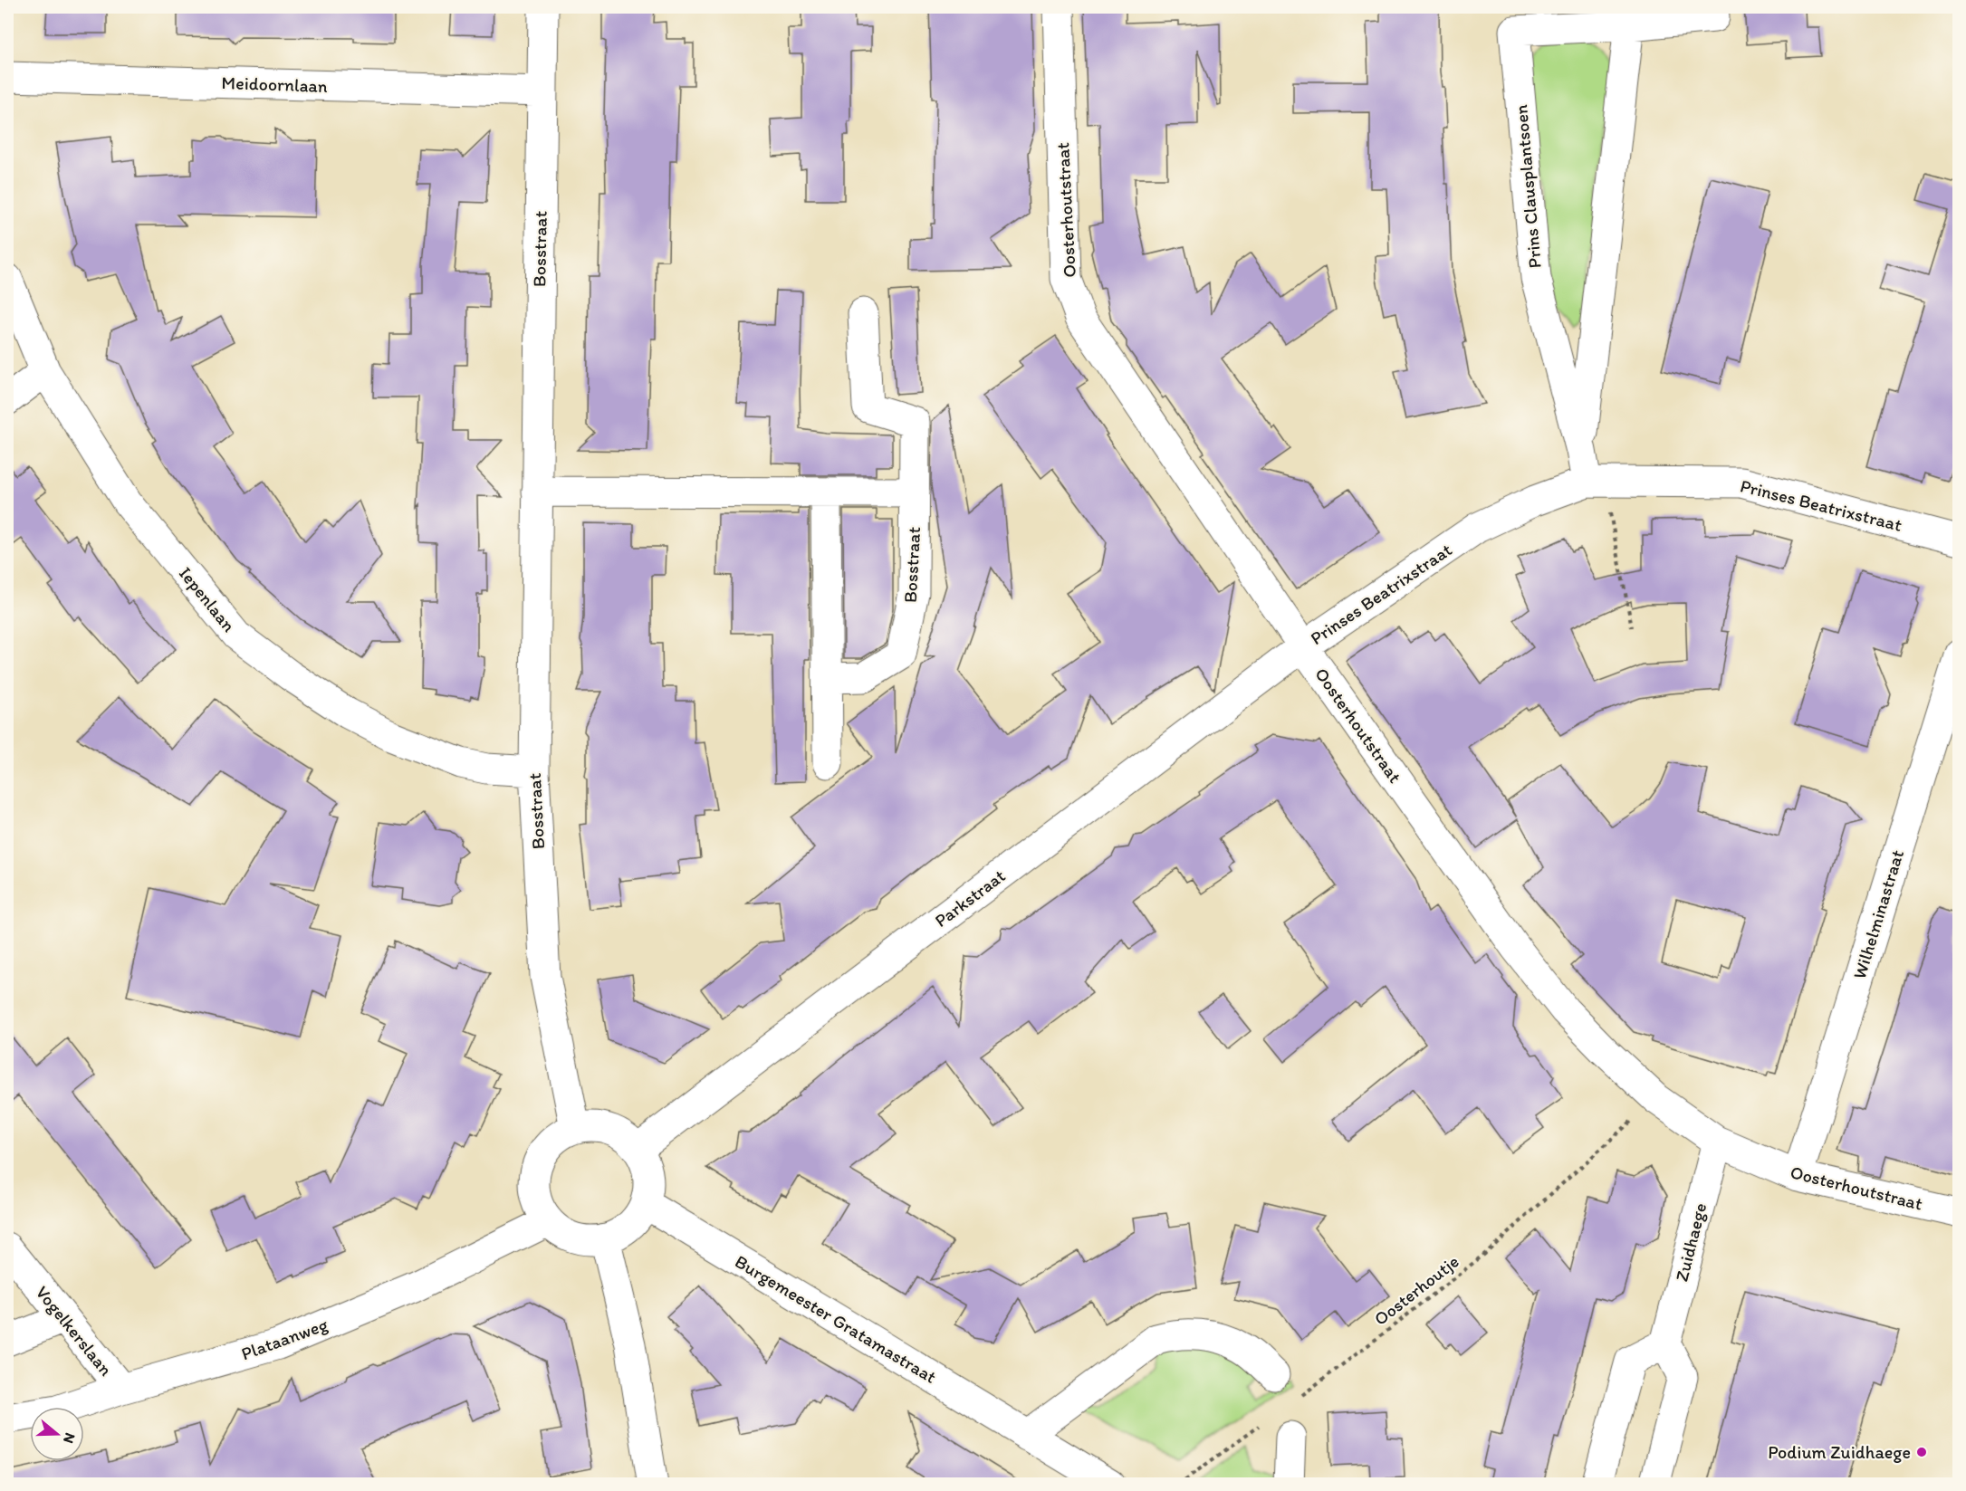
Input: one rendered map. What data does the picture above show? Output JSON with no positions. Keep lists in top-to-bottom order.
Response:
{
  "streets": {
    "street": [
      "Meidoornlaan",
      "Prins Clausplantsoen",
      "Oosterhoutstraat",
      "Bosstraat",
      "Prinses Beatrixstraat",
      "Iepenlaan",
      "Parkstraat",
      "Wilhelminastraat",
      "Zuidhaege",
      "Burgemeester Gratamastraat",
      "Vogelkerslaan",
      "Plataanweg"
    ],
    "path": ["Oosterhoutje"]
  },
  "crossings": [
    ["Meidoornlaan", "Bosstraat"],
    ["Prins Clausplantsoen", "Prinses Beatrixstraat"],
    ["Oosterhoutstraat", "Prinses Beatrixstraat"],
    ["Oosterhoutstraat", "Parkstraat"],
    ["Oosterhoutstraat", "Wilhelminastraat"],
    ["Oosterhoutstraat", "Zuidhaege"],
    ["Oosterhoutstraat", "Oosterhoutje"],
    ["Bosstraat", "Iepenlaan"],
    ["Bosstraat", "Parkstraat"],
    ["Bosstraat", "Burgemeester Gratamastraat"],
    ["Bosstraat", "Plataanweg"],
    ["Prinses Beatrixstraat", "Parkstraat"],
    ["Parkstraat", "Burgemeester Gratamastraat"],
    ["Parkstraat", "Plataanweg"],
    ["Burgemeester Gratamastraat", "Plataanweg"],
    ["Vogelkerslaan", "Plataanweg"]
  ],
  "places": ["Podium Zuidhaege"],
  "north": "right"
}
